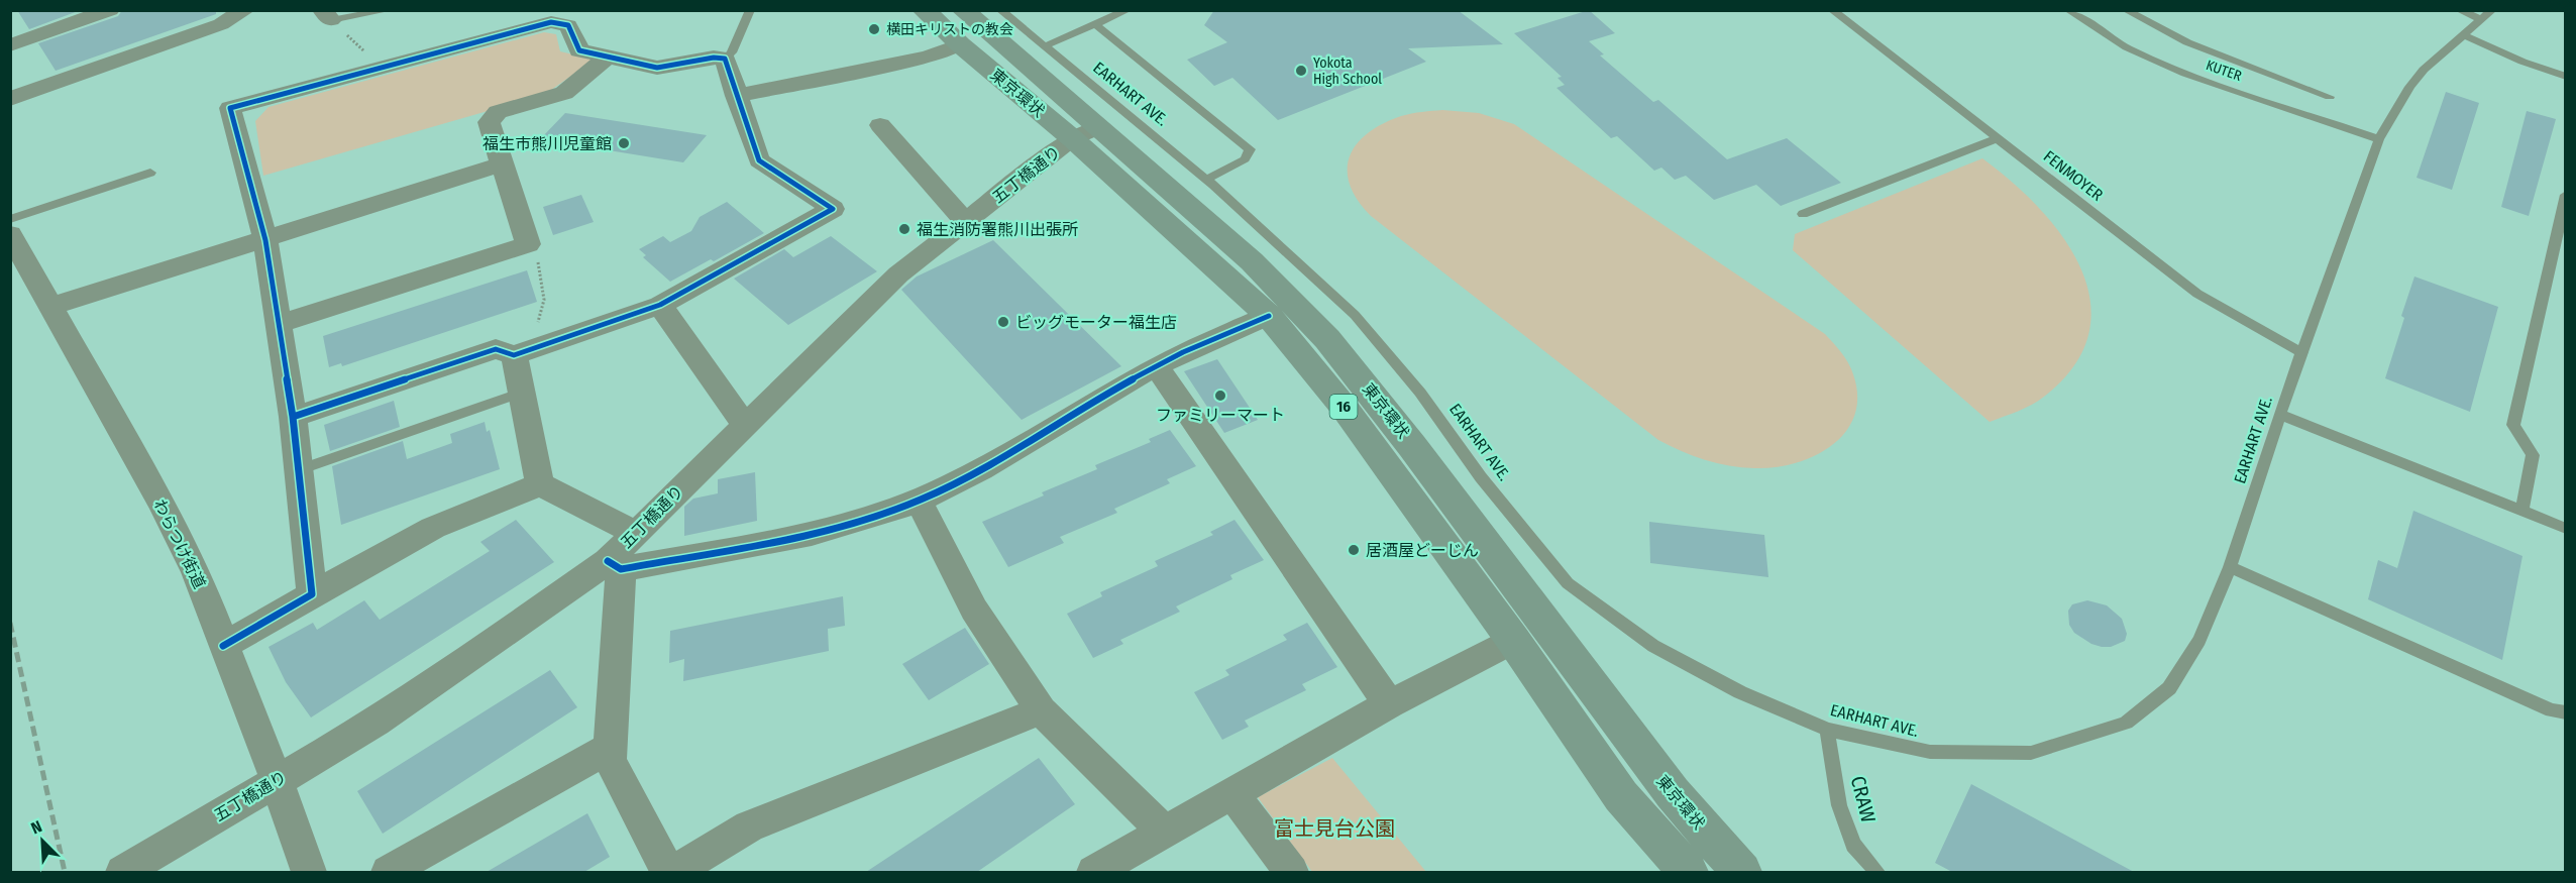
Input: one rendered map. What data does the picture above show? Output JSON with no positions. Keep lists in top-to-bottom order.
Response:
{
  "streets": {
    "highway": ["東京環状", "16"],
    "street": ["五丁橋通り", "わらつけ街道"],
    "lane": [
      "KUTER",
      "EARHART AVE.",
      "FENMOYER",
      "CRAW"
    ]
  },
  "crossings": [
    ["KUTER", "EARHART AVE."],
    ["東京環状", "五丁橋通り"],
    ["EARHART AVE.", "FENMOYER"],
    ["EARHART AVE.", "CRAW"],
    ["五丁橋通り", "わらつけ街道"]
  ],
  "parks": ["富士見台公園"],
  "places": [
    "横田キリストの教会",
    "Yokota High School",
    "福生市熊川児童館",
    "福生消防署熊川出張所",
    "ビッグモーター福生店",
    "ファミリーマート",
    "居酒屋どーじん"
  ],
  "north": "top left"
}
